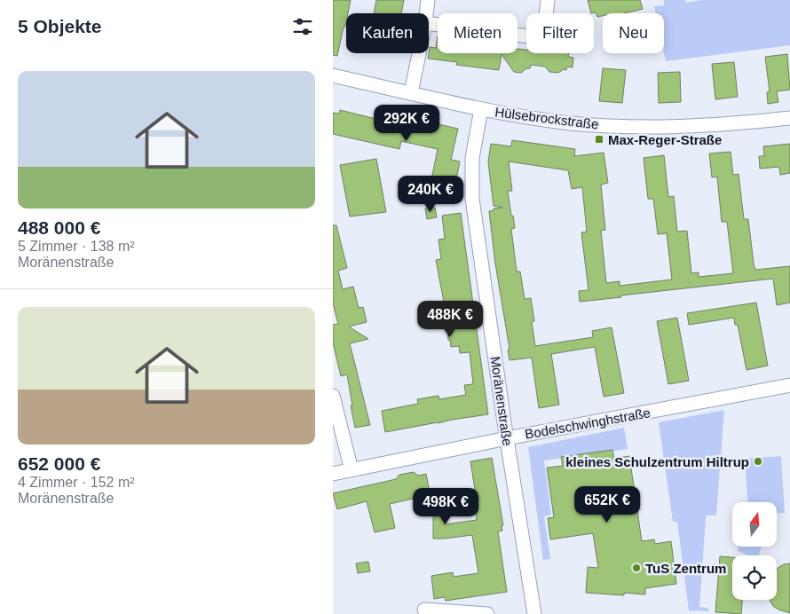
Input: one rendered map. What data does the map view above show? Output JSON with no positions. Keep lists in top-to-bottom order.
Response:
{
  "streets": {
    "street": ["Hülsebrockstraße", "Moränenstraße", "Bodelschwinghstraße"]
  },
  "crossings": [
    ["Hülsebrockstraße", "Moränenstraße"],
    ["Moränenstraße", "Bodelschwinghstraße"]
  ],
  "places": {
    "transit": ["Max-Reger-Straße"],
    "other": ["kleines Schulzentrum Hiltrup", "TuS Zentrum"]
  },
  "north": "top",
  "page": {
    "heading": "5 Objekte",
    "chip": [
      "Kaufen",
      "Mieten",
      "Filter",
      "Neu"
    ],
    "list": [
      {
        "name": "488 000 €",
        "note": "5 Zimmer · 138 m² · Moränenstraße"
      },
      {
        "name": "652 000 €",
        "note": "4 Zimmer · 152 m² · Moränenstraße"
      }
    ],
    "price": [
      "292K €",
      "240K €",
      "488K €",
      "652K €",
      "498K €"
    ]
  }
}
